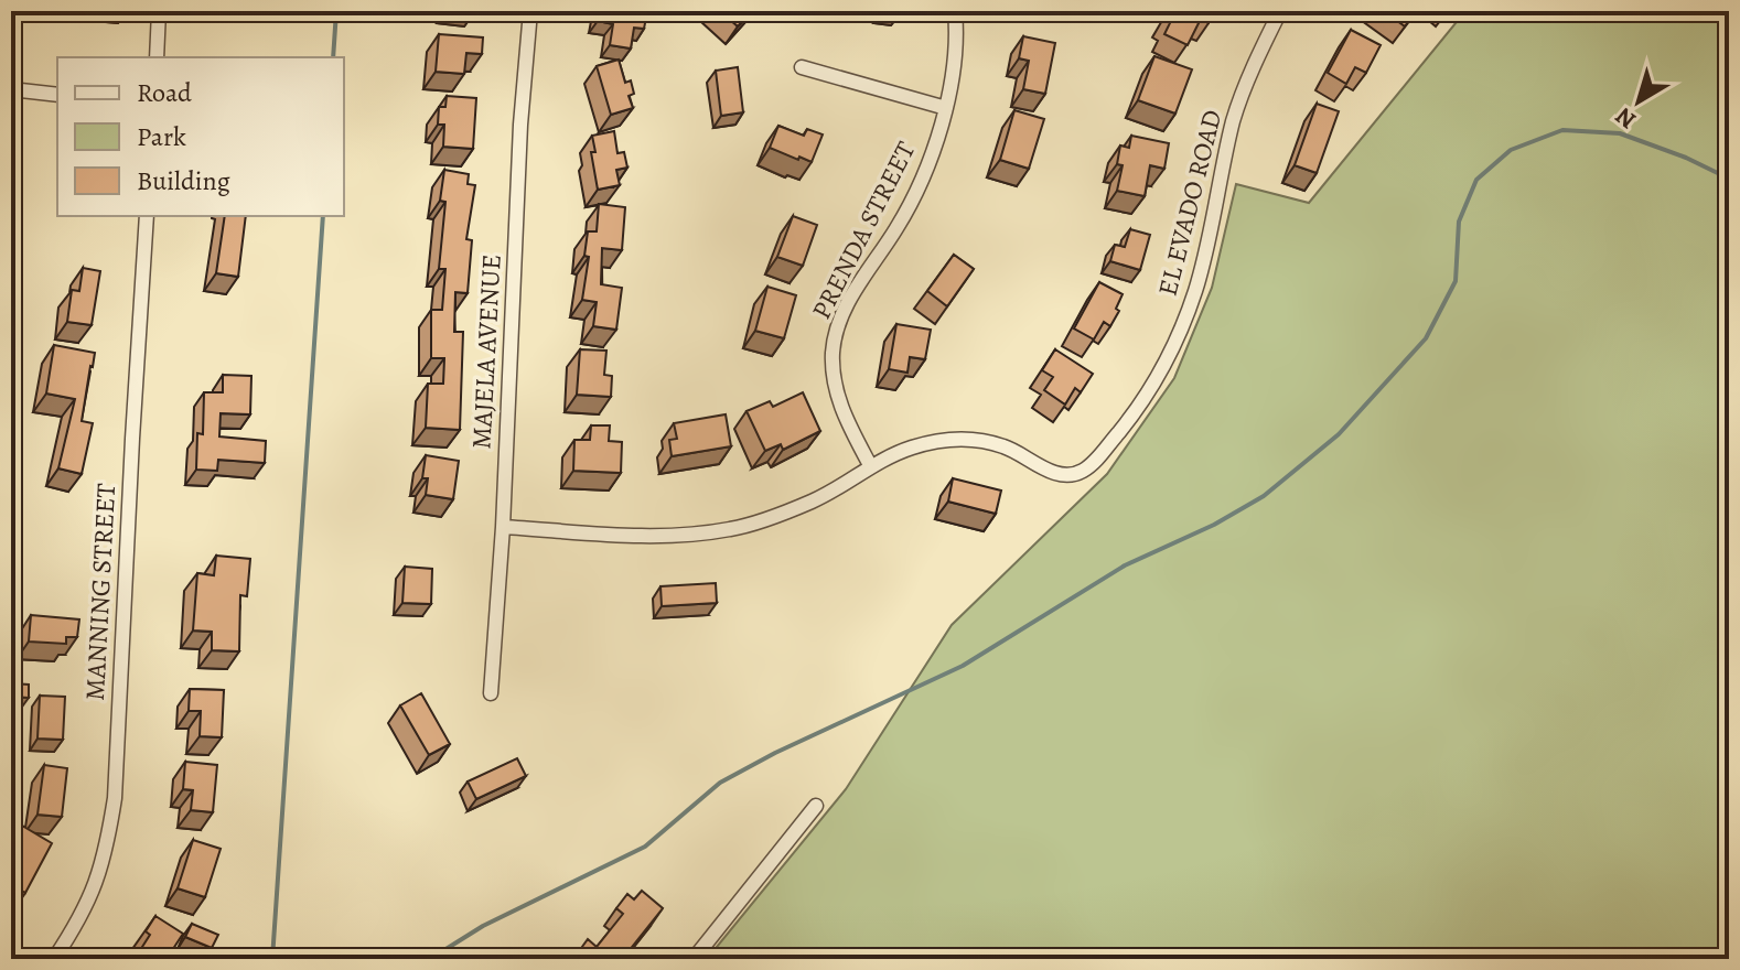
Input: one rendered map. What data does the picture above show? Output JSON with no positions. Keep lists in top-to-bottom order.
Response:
{
  "streets": {
    "street": [
      "EL EVADO ROAD",
      "PRENDA STREET",
      "MAJELA AVENUE",
      "MANNING STREET"
    ]
  },
  "crossings": [
    ["EL EVADO ROAD", "PRENDA STREET"]
  ],
  "legend": ["Road", "Park", "Building"],
  "north": "bottom left"
}
